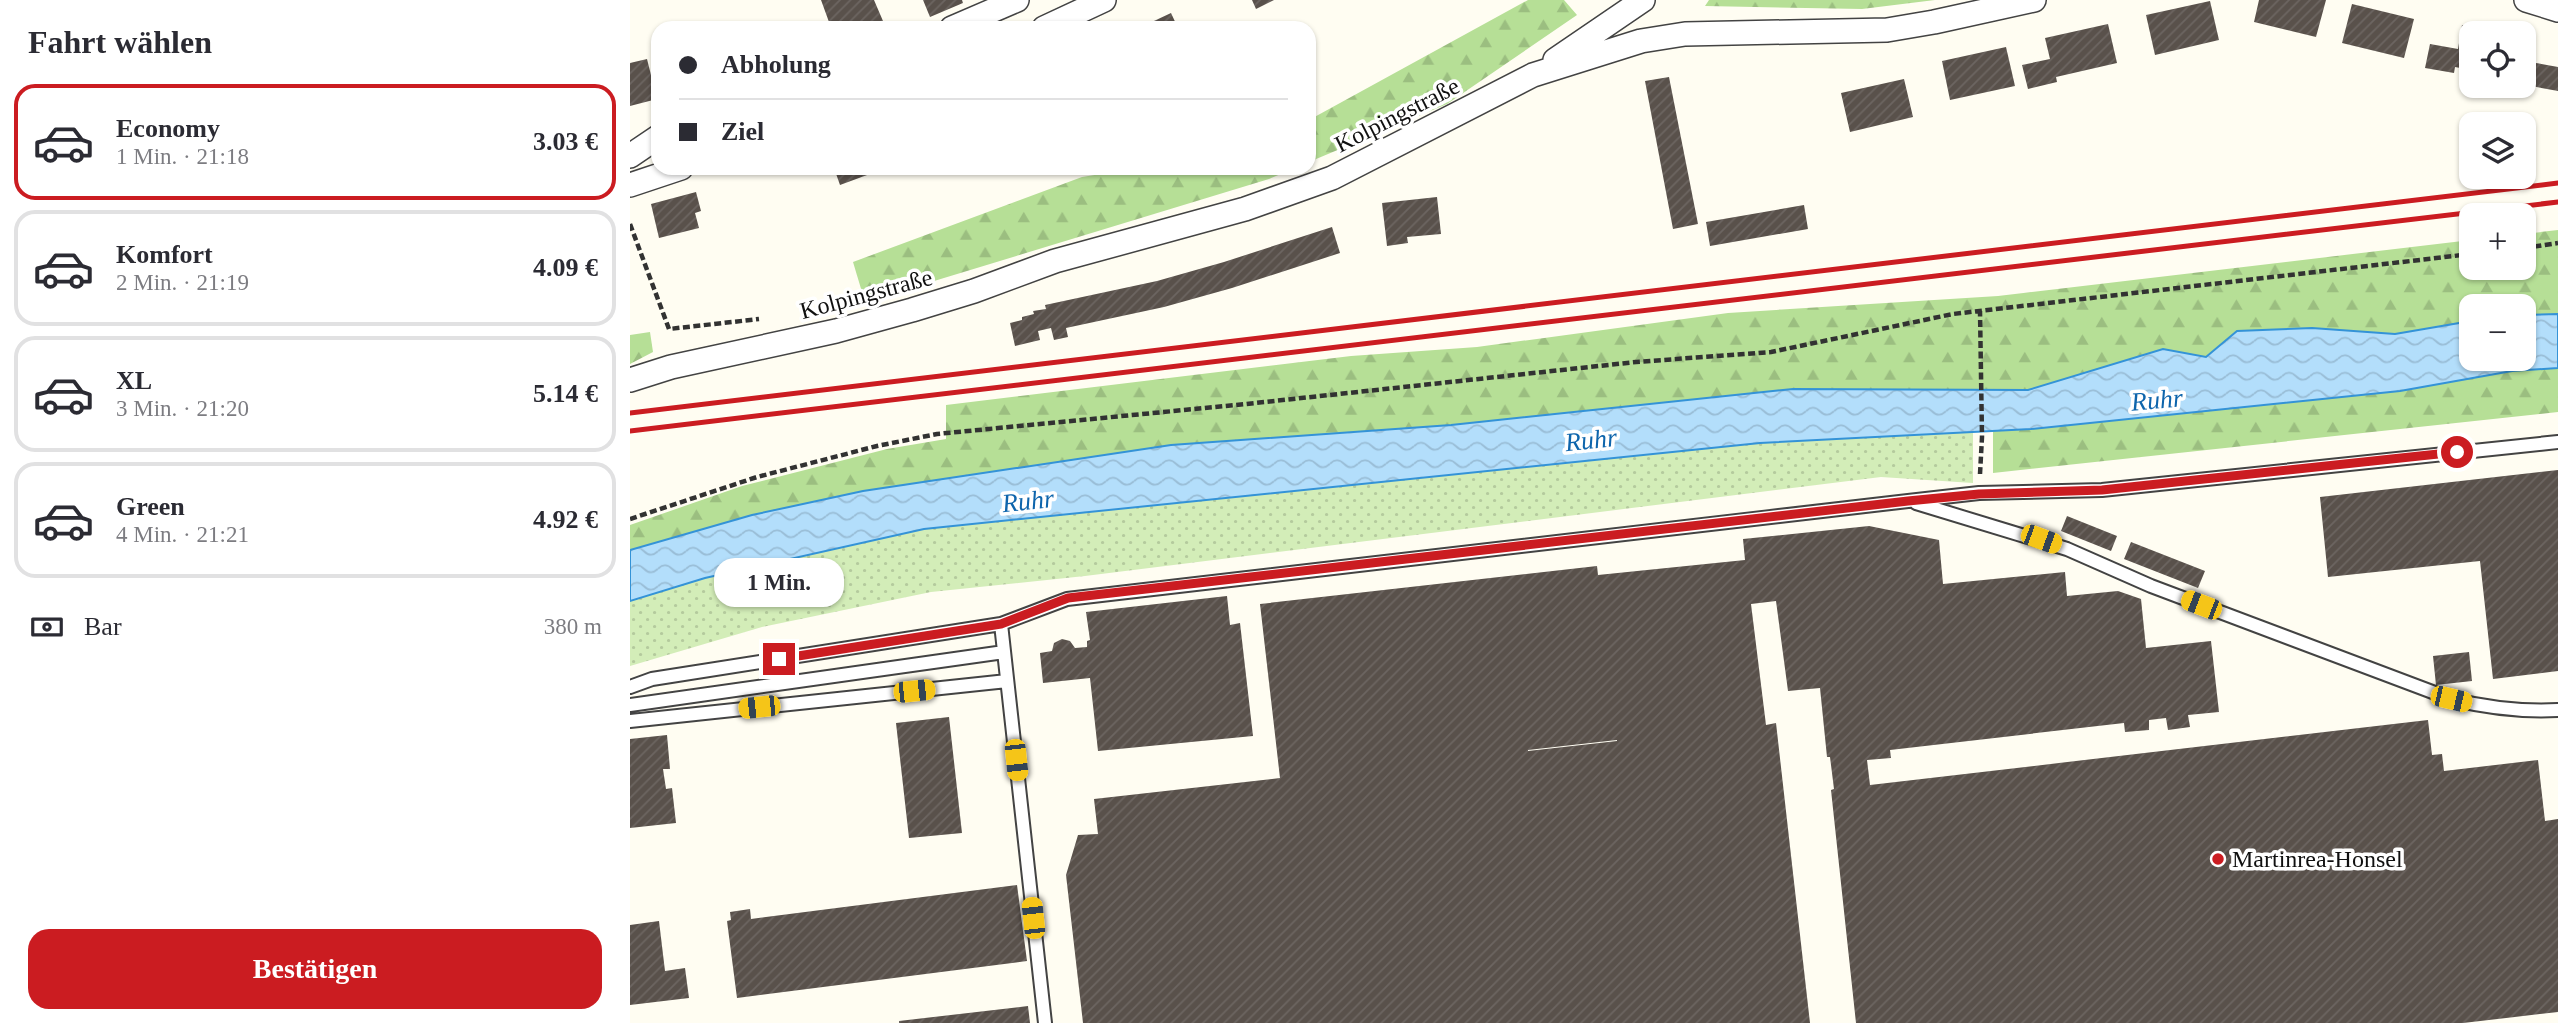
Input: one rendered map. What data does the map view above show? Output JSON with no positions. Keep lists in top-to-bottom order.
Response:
{
  "streets": {
    "street": ["Kolpingstraße"]
  },
  "water": ["Ruhr"],
  "places": ["Martinrea-Honsel"],
  "page": {
    "heading": "Fahrt wählen",
    "map_buttons": ["+", "−"],
    "banner": ["Abholung", "Ziel"],
    "list": [
      {
        "name": "Economy",
        "note": "1 Min. · 21:18",
        "value": "3.03 €"
      },
      {
        "name": "Komfort",
        "note": "2 Min. · 21:19",
        "value": "4.09 €"
      },
      {
        "name": "XL",
        "note": "3 Min. · 21:20",
        "value": "5.14 €"
      },
      {
        "name": "Green",
        "note": "4 Min. · 21:21",
        "value": "4.92 €"
      }
    ],
    "bubble": "1 Min.",
    "pay": ["Bar", "380 m"],
    "buttons": "Bestätigen"
  }
}
